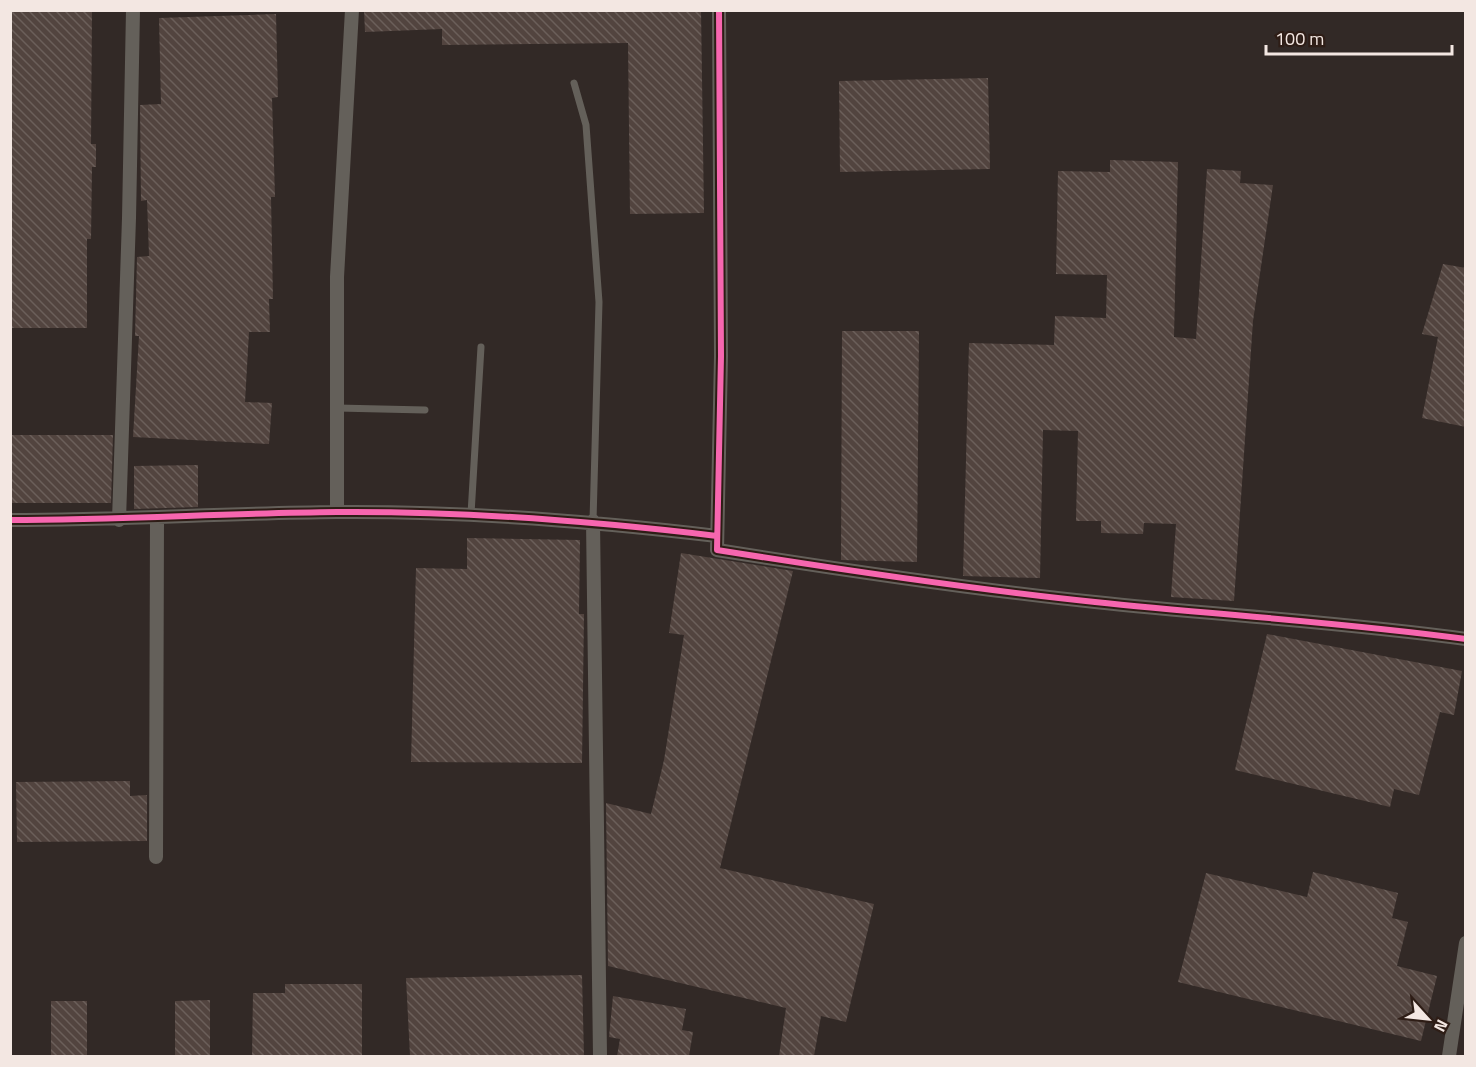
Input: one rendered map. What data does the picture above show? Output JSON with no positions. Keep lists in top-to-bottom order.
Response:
{
  "scale_bar": "100 m",
  "north": "bottom right"
}
